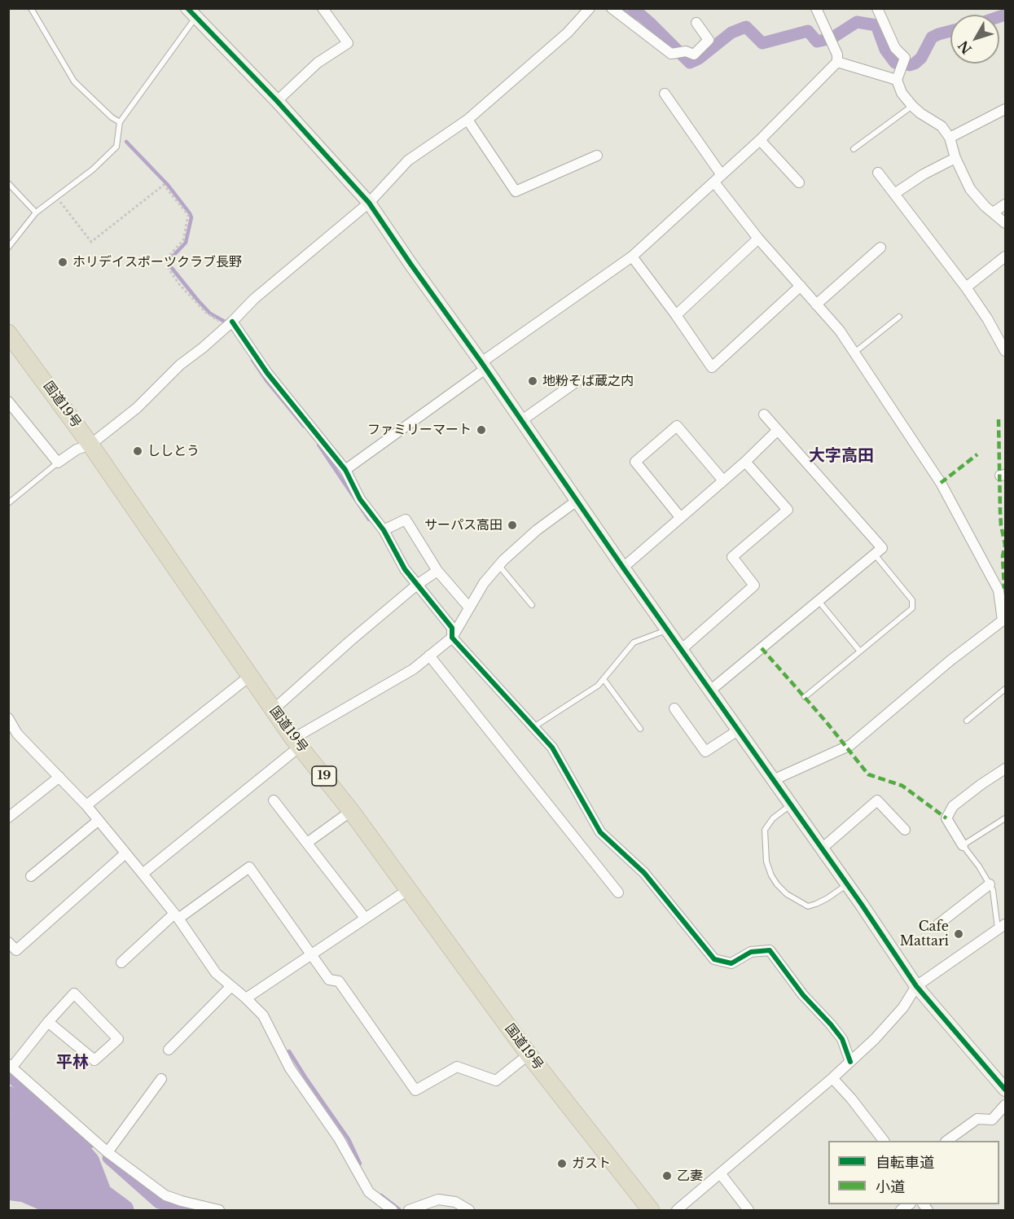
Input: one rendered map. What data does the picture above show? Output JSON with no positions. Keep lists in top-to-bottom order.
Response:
{
  "streets": {
    "highway": ["国道19号", "19"]
  },
  "districts": ["大字高田", "平林"],
  "places": [
    "ホリデイスポーツクラブ長野",
    "地粉そば蔵之内",
    "ファミリーマート",
    "ししとう",
    "サーパス高田",
    "Cafe Mattari",
    "ガスト",
    "乙妻"
  ],
  "legend": ["自転車道", "小道"],
  "north": "bottom left"
}
